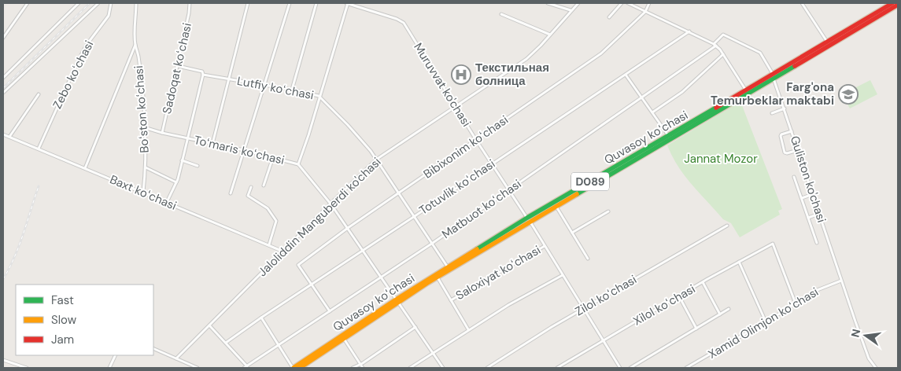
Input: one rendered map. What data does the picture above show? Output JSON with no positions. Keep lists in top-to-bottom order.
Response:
{
  "streets": {
    "main road": ["Quvasoy koʻchasi", "D089"],
    "street": [
      "Sadoqat koʻchasi",
      "Zebo koʻchasi",
      "Muruvvat ko'chasi",
      "Lutfiy koʻchasi",
      "Boʻston koʻchasi",
      "Bibixonim koʻchasi",
      "Toʻmaris koʻchasi",
      "Guliston ko'chasi",
      "Totuvlik koʻchasi",
      "Baxt koʻchasi",
      "Matbuot koʻchasi",
      "Jaloliddin Manguberdi ko'chasi",
      "Saloxiyat koʻchasi",
      "Zilol koʻchasi",
      "Xilol koʻchasi",
      "Xamid Olimjon koʻchasi"
    ]
  },
  "crossings": [
    ["Sadoqat koʻchasi", "Lutfiy koʻchasi"],
    ["Sadoqat koʻchasi", "Toʻmaris koʻchasi"],
    ["Zebo koʻchasi", "Baxt koʻchasi"],
    ["Muruvvat ko'chasi", "Quvasoy koʻchasi"],
    ["Muruvvat ko'chasi", "Bibixonim koʻchasi"],
    ["Muruvvat ko'chasi", "Totuvlik koʻchasi"],
    ["Muruvvat ko'chasi", "Matbuot koʻchasi"],
    ["Muruvvat ko'chasi", "Jaloliddin Manguberdi ko'chasi"],
    ["Muruvvat ko'chasi", "Saloxiyat koʻchasi"],
    ["Muruvvat ko'chasi", "Zilol koʻchasi"],
    ["Muruvvat ko'chasi", "Xilol koʻchasi"],
    ["Lutfiy koʻchasi", "Quvasoy koʻchasi"],
    ["Lutfiy koʻchasi", "Bibixonim koʻchasi"],
    ["Lutfiy koʻchasi", "Totuvlik koʻchasi"],
    ["Lutfiy koʻchasi", "Matbuot koʻchasi"],
    ["Lutfiy koʻchasi", "Jaloliddin Manguberdi ko'chasi"],
    ["Boʻston koʻchasi", "Toʻmaris koʻchasi"],
    ["Boʻston koʻchasi", "Baxt koʻchasi"],
    ["Quvasoy koʻchasi", "Toʻmaris koʻchasi"],
    ["Quvasoy koʻchasi", "Guliston ko'chasi"],
    ["Quvasoy koʻchasi", "Matbuot koʻchasi"],
    ["Bibixonim koʻchasi", "Toʻmaris koʻchasi"],
    ["Bibixonim koʻchasi", "Totuvlik koʻchasi"],
    ["Toʻmaris koʻchasi", "Totuvlik koʻchasi"],
    ["Toʻmaris koʻchasi", "Matbuot koʻchasi"],
    ["Toʻmaris koʻchasi", "Jaloliddin Manguberdi ko'chasi"],
    ["Guliston ko'chasi", "Matbuot koʻchasi"],
    ["Guliston ko'chasi", "Xamid Olimjon koʻchasi"],
    ["Baxt koʻchasi", "Jaloliddin Manguberdi ko'chasi"],
    ["Xilol koʻchasi", "Xamid Olimjon koʻchasi"]
  ],
  "parks": ["Jannat Mozor"],
  "places": {
    "hospital": ["Текстильная болница"],
    "school or university": ["Farg'ona Temurbeklar maktabi"]
  },
  "legend": ["Fast", "Slow", "Jam"],
  "north": "left"
}
